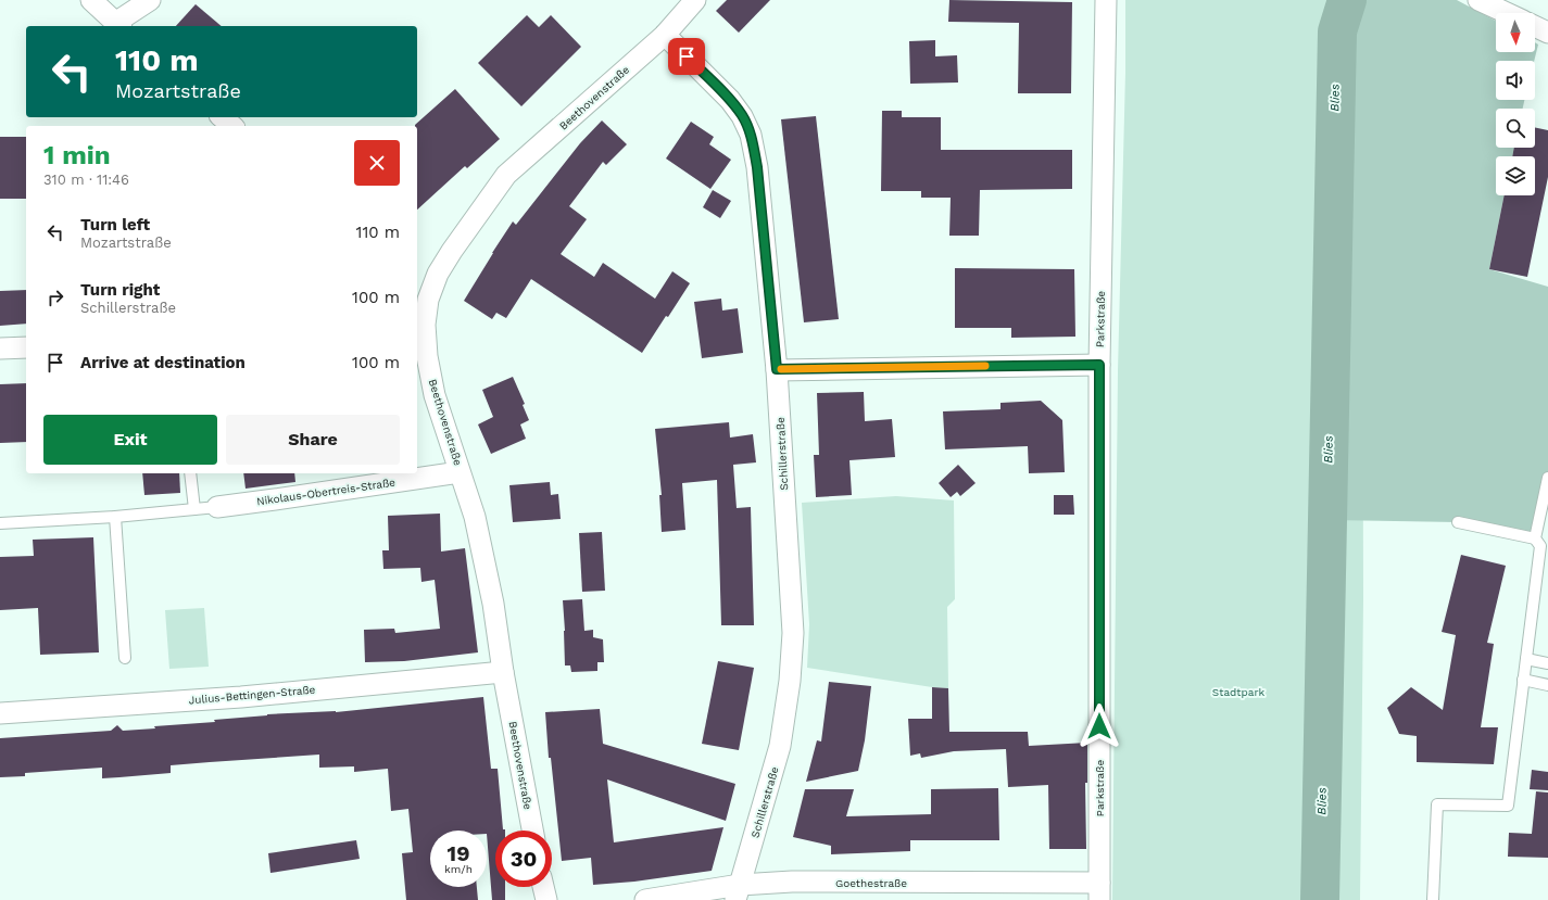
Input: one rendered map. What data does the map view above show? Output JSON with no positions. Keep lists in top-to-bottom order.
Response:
{
  "streets": {
    "street": [
      "Beethovenstraße",
      "Parkstraße",
      "Schillerstraße",
      "Nikolaus-Obertreis-Straße",
      "Julius-Bettingen-Straße",
      "Goethestraße"
    ]
  },
  "crossings": [
    ["Beethovenstraße", "Schillerstraße"],
    ["Beethovenstraße", "Nikolaus-Obertreis-Straße"],
    ["Beethovenstraße", "Julius-Bettingen-Straße"],
    ["Parkstraße", "Goethestraße"],
    ["Schillerstraße", "Goethestraße"]
  ],
  "water": ["Blies"],
  "parks": ["Stadtpark"],
  "north": "bottom",
  "page": {
    "turn": ["110 m", "Mozartstraße"],
    "heading": ["1 min", "310 m · 11:46"],
    "list": [
      {
        "name": "Turn left",
        "note": "Mozartstraße",
        "value": "110 m"
      },
      {
        "name": "Turn right",
        "note": "Schillerstraße",
        "value": "100 m"
      },
      {
        "name": "Arrive at destination",
        "value": "100 m"
      }
    ],
    "buttons": ["Exit", "Share"],
    "speed": "19 km/h",
    "limit": "30"
  }
}
